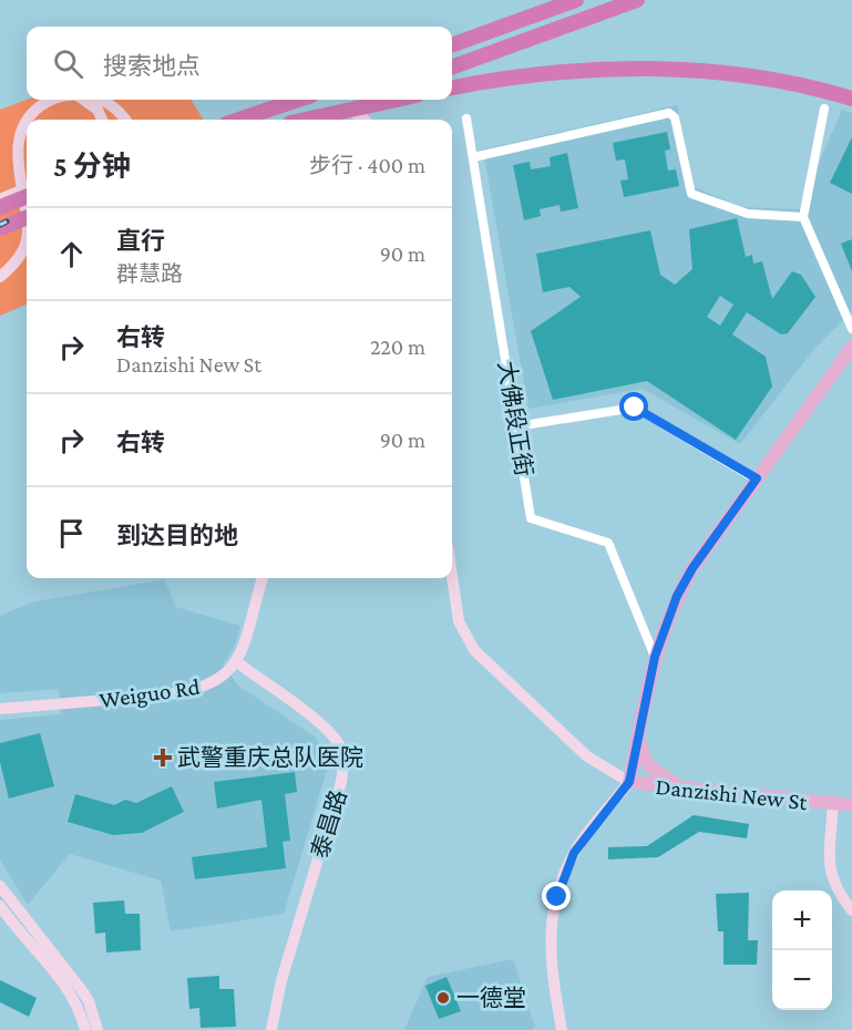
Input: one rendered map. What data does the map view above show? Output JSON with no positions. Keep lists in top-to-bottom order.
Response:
{
  "streets": {
    "main road": ["Danzishi New St"],
    "street": ["大佛段正街", "Weiguo Rd", "泰昌路"]
  },
  "crossings": [
    ["大佛段正街", "Danzishi New St"],
    ["Weiguo Rd", "泰昌路"]
  ],
  "places": {
    "health": ["武警重庆总队医院"],
    "other": ["一德堂"]
  },
  "page": {
    "search": "搜索地点",
    "heading": ["5 分钟", "步行 · 400 m"],
    "list": [
      ["直行", "群慧路", "90 m"],
      ["右转", "Danzishi New St", "220 m"],
      ["右转", "90 m"],
      "到达目的地"
    ],
    "map_buttons": ["+", "−"]
  }
}
